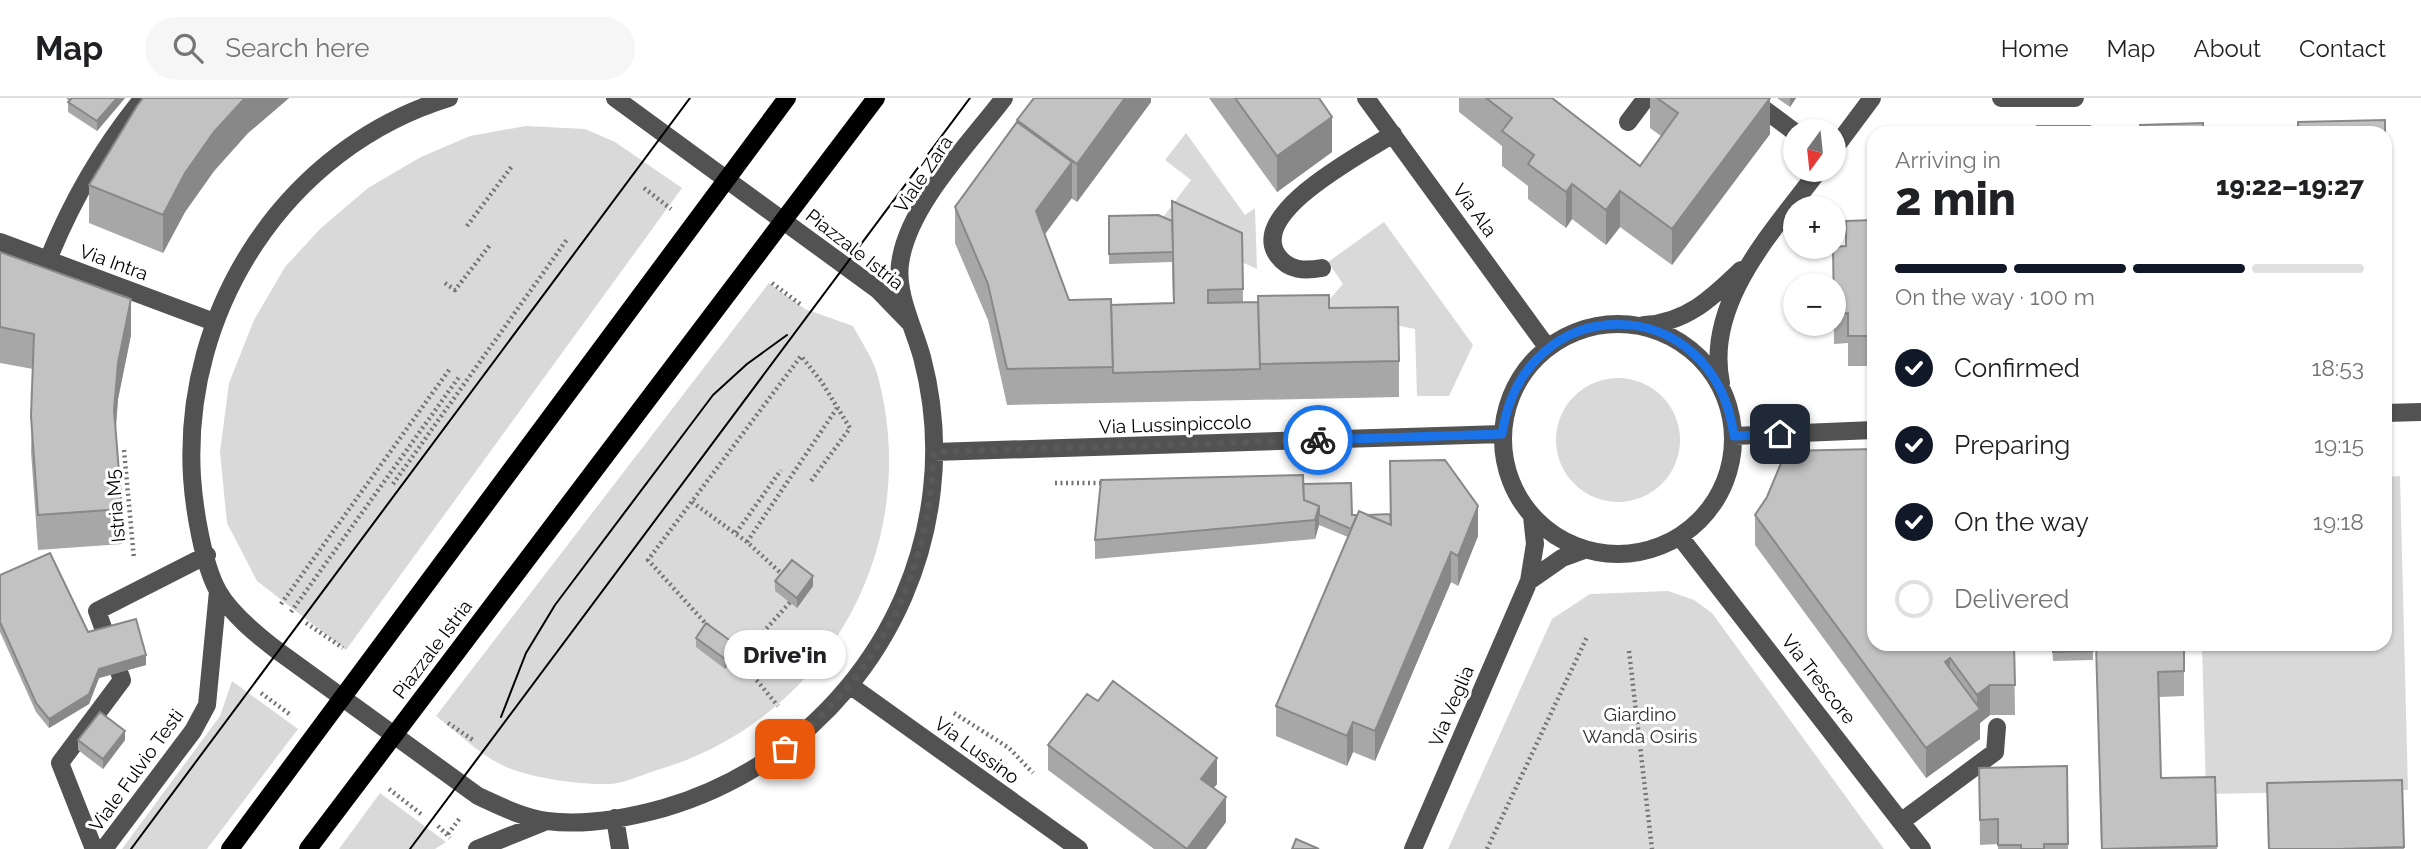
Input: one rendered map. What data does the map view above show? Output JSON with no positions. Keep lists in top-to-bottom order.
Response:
{
  "streets": {
    "main road": ["Piazzale Istria"],
    "street": [
      "Viale Zara",
      "Via Ala",
      "Via Intra",
      "Via Lussinpiccolo",
      "Via Trescore",
      "Via Veglia",
      "Via Lussino",
      "Viale Fulvio Testi"
    ],
    "path": ["Istria M5"]
  },
  "crossings": [
    ["Viale Zara", "Piazzale Istria"],
    ["Via Ala", "Via Lussinpiccolo"],
    ["Via Ala", "Via Trescore"],
    ["Via Ala", "Via Veglia"],
    ["Piazzale Istria", "Via Intra"],
    ["Piazzale Istria", "Via Lussinpiccolo"],
    ["Piazzale Istria", "Via Lussino"],
    ["Piazzale Istria", "Viale Fulvio Testi"],
    ["Via Lussinpiccolo", "Via Trescore"],
    ["Via Lussinpiccolo", "Via Veglia"],
    ["Via Trescore", "Via Veglia"]
  ],
  "parks": ["Giardino Wanda Osiris"],
  "places": ["Drive'in"],
  "north": "bottom",
  "page": {
    "header": "Map",
    "search": "Search here",
    "nav": [
      "Home",
      "Map",
      "About",
      "Contact"
    ],
    "map_buttons": ["+", "−"],
    "heading": ["2 min", "Arriving in", "19:22–19:27"],
    "bar": "On the way · 100 m",
    "list": [
      ["Confirmed", "18:53"],
      ["Preparing", "19:15"],
      ["On the way", "19:18"],
      "Delivered"
    ],
    "bubble": "Drive'in"
  }
}
